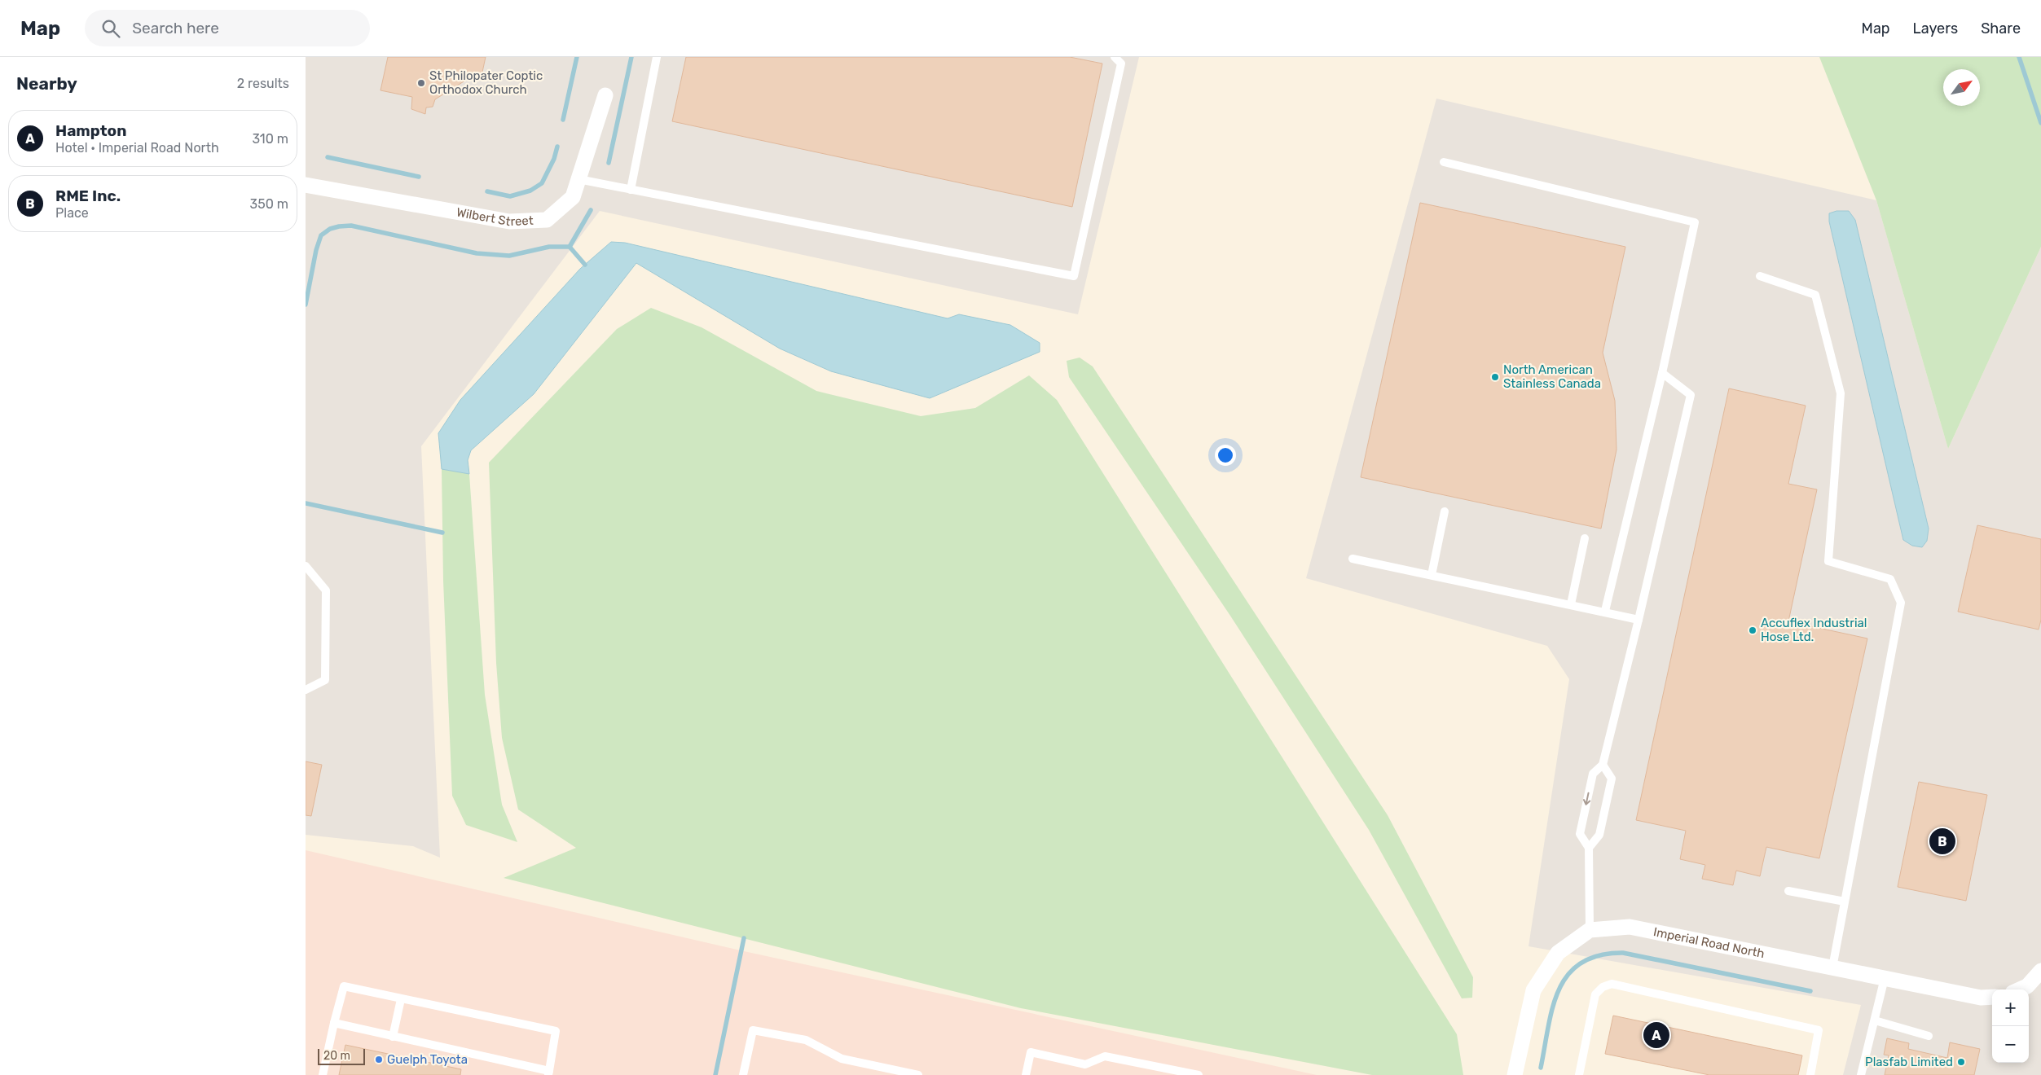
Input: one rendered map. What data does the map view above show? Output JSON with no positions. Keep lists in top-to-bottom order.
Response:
{
  "streets": {
    "street": ["Wilbert Street", "Imperial Road North"]
  },
  "places": [
    "St Philopater Coptic Orthodox Church",
    "North American Stainless Canada",
    "Accuflex Industrial Hose Ltd.",
    "Guelph Toyota",
    "Plasfab Limited"
  ],
  "scale_bar": "20 m",
  "north": "top right",
  "page": {
    "header": "Map",
    "search": "Search here",
    "nav": ["Map", "Layers", "Share"],
    "heading": ["Nearby", "2 results"],
    "list": [
      {
        "mark": "A",
        "name": "Hampton",
        "note": "Hotel · Imperial Road North",
        "value": "310 m"
      },
      {
        "mark": "B",
        "name": "RME Inc.",
        "note": "Place",
        "value": "350 m"
      }
    ],
    "pins": ["B", "A"],
    "map_buttons": ["+", "−"],
    "scale": "20 m"
  }
}
